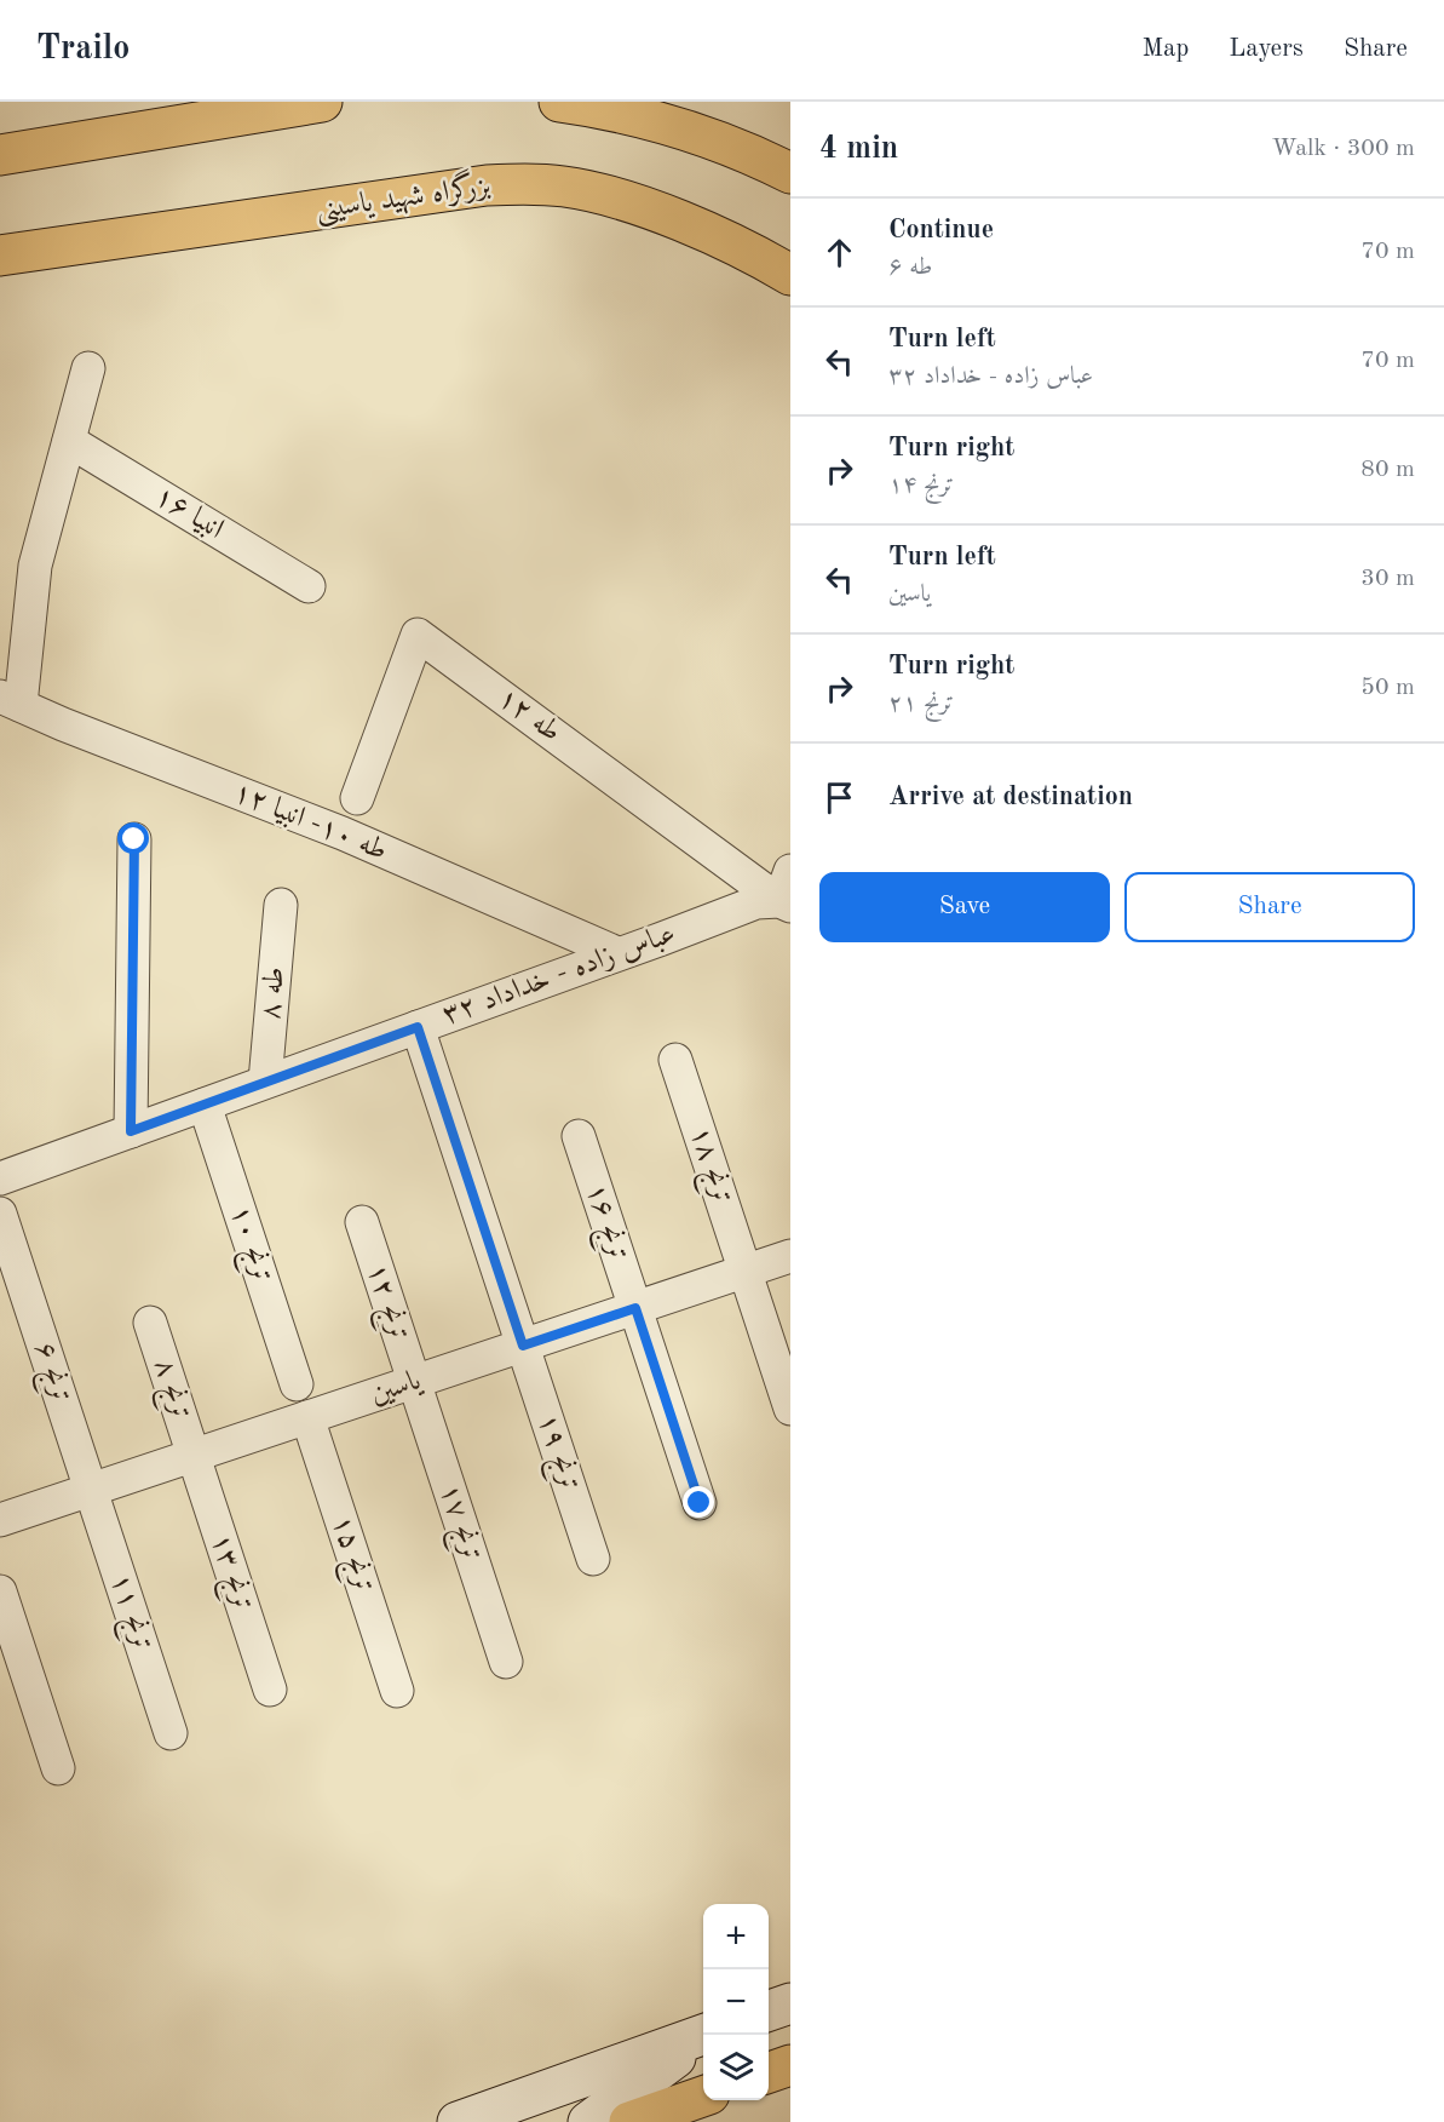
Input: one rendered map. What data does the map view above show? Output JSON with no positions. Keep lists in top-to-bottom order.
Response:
{
  "streets": {
    "highway": ["بزرگراه شهید یاسینی"],
    "street": [
      "انبیا ۱۶",
      "طه ۱۲",
      "طه ۱۰- انبیا ۱۲",
      "عباس زاده - خداداد ۳۲",
      "طه ۸",
      "ترنج ۱۸",
      "ترنج ۱۶",
      "ترنج ۱۰",
      "ترنج ۱۲",
      "ترنج ۶",
      "یاسین",
      "ترنج ۸",
      "ترنج ۱۹",
      "ترنج ۱۷",
      "ترنج ۱۵",
      "ترنج ۱۳",
      "ترنج ۱۱"
    ]
  },
  "crossings": [
    ["طه ۱۲", "عباس زاده - خداداد ۳۲"],
    ["طه ۱۰- انبیا ۱۲", "عباس زاده - خداداد ۳۲"],
    ["عباس زاده - خداداد ۳۲", "طه ۸"],
    ["عباس زاده - خداداد ۳۲", "ترنج ۱۰"],
    ["عباس زاده - خداداد ۳۲", "ترنج ۱۹"],
    ["ترنج ۱۸", "یاسین"],
    ["ترنج ۱۶", "یاسین"],
    ["ترنج ۱۲", "یاسین"],
    ["ترنج ۱۲", "ترنج ۱۷"],
    ["ترنج ۶", "یاسین"],
    ["ترنج ۶", "ترنج ۱۱"],
    ["یاسین", "ترنج ۸"],
    ["یاسین", "ترنج ۱۹"],
    ["یاسین", "ترنج ۱۷"],
    ["یاسین", "ترنج ۱۵"],
    ["یاسین", "ترنج ۱۳"],
    ["یاسین", "ترنج ۱۱"],
    ["ترنج ۸", "ترنج ۱۳"]
  ],
  "page": {
    "header": "Trailo",
    "nav": ["Map", "Layers", "Share"],
    "heading": ["4 min", "Walk · 300 m"],
    "list": [
      ["Continue", "طه ۶", "70 m"],
      ["Turn left", "عباس زاده - خداداد ۳۲", "70 m"],
      ["Turn right", "ترنج ۱۴", "80 m"],
      ["Turn left", "یاسین", "30 m"],
      ["Turn right", "ترنج ۲۱", "50 m"],
      "Arrive at destination"
    ],
    "buttons": ["Save", "Share"],
    "map_buttons": ["+", "−"]
  }
}
